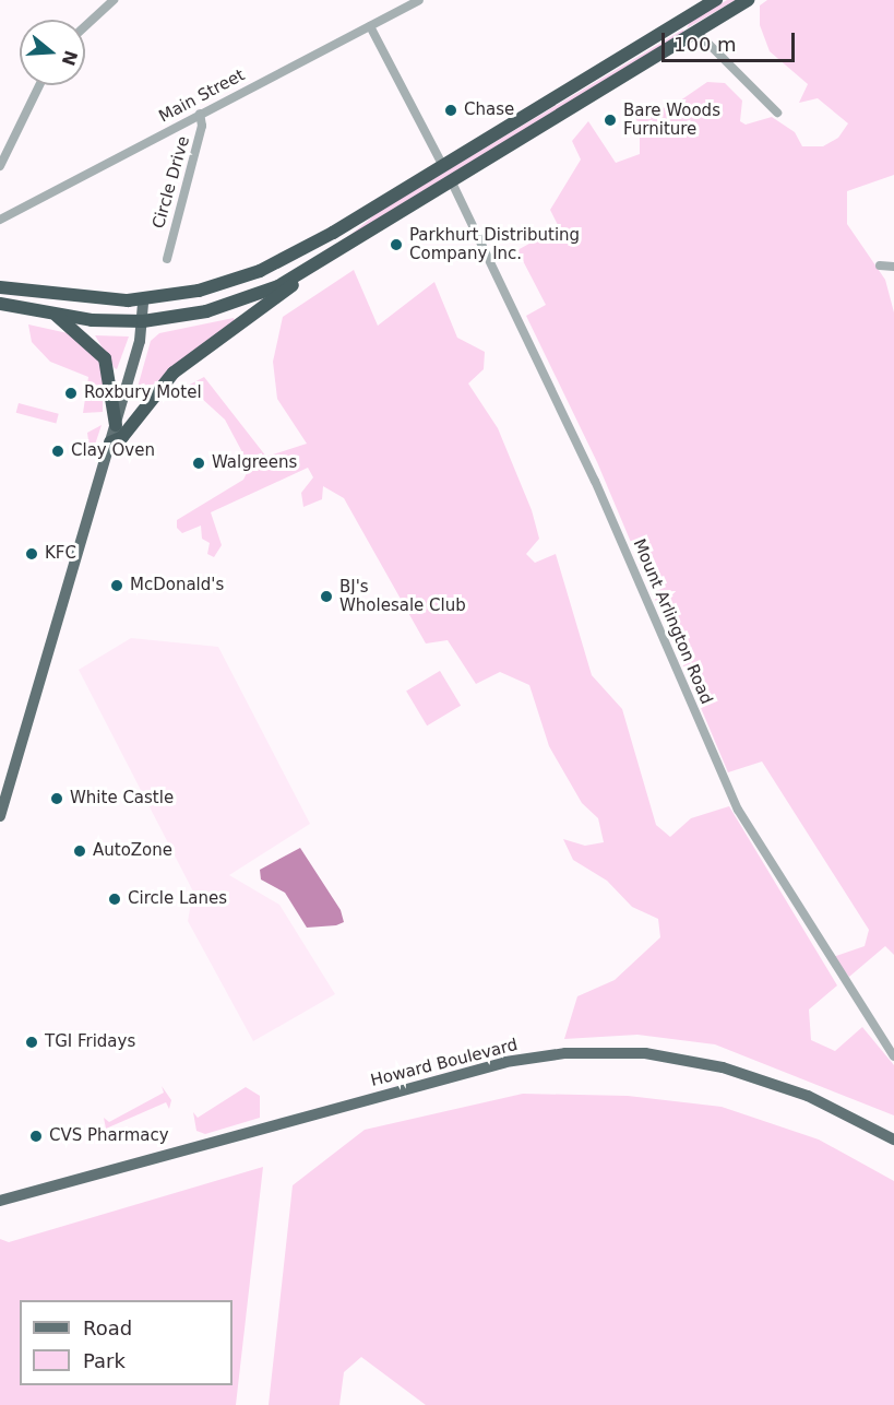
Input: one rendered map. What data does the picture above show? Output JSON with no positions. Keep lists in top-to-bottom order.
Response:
{
  "streets": {
    "main road": ["Howard Boulevard"],
    "street": ["Main Street", "Circle Drive", "Mount Arlington Road"]
  },
  "crossings": [
    ["Main Street", "Circle Drive"]
  ],
  "places": [
    "Chase",
    "Bare Woods Furniture",
    "Parkhurt Distributing Company Inc.",
    "Roxbury Motel",
    "Clay Oven",
    "Walgreens",
    "KFC",
    "McDonald's",
    "BJ's Wholesale Club",
    "White Castle",
    "AutoZone",
    "Circle Lanes",
    "TGI Fridays",
    "CVS Pharmacy"
  ],
  "legend": ["Road", "Park"],
  "scale_bar": "100 m",
  "north": "right"
}
